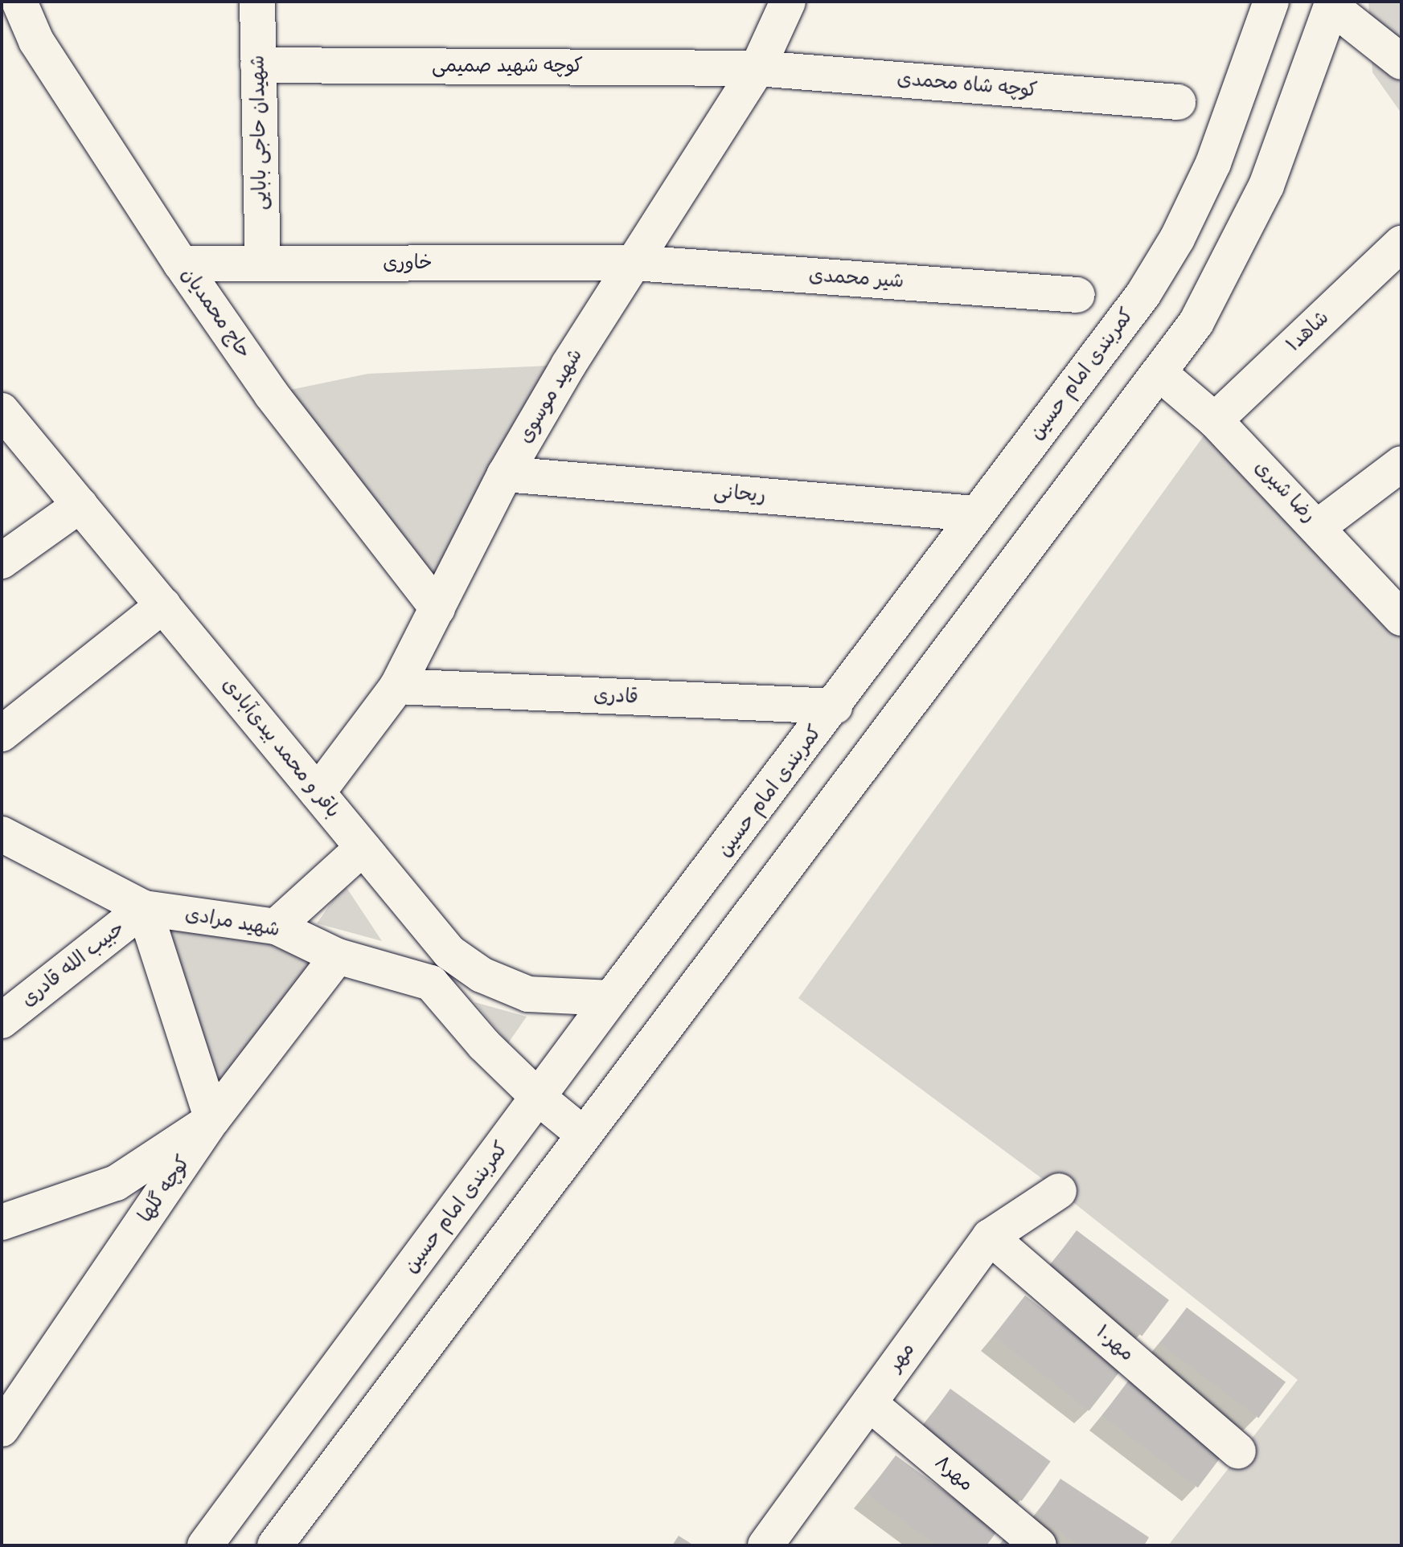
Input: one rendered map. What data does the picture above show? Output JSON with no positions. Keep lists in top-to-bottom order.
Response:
{
  "streets": {
    "street": [
      "کوچه شهید صمیمی",
      "کوچه شاه محمدی",
      "شهیدان حاجی بابایی",
      "خاوری",
      "شیر محمدی",
      "حاج محمدیان",
      "شاهد۱",
      "کمربندی امام حسین",
      "شهید موسوی",
      "رضا شیری",
      "ریحانی",
      "قادری",
      "باقر و محمد بیدی‌آبادی",
      "شهید مرادی",
      "حبیب الله قادری",
      "کوچه گلها",
      "مهر۱۰",
      "مهر",
      "مهر۸"
    ]
  },
  "crossings": [
    ["کوچه شهید صمیمی", "کوچه شاه محمدی"],
    ["کوچه شهید صمیمی", "شهیدان حاجی بابایی"],
    ["کوچه شهید صمیمی", "شهید موسوی"],
    ["کوچه شاه محمدی", "شهید موسوی"],
    ["شهیدان حاجی بابایی", "خاوری"],
    ["خاوری", "شیر محمدی"],
    ["خاوری", "حاج محمدیان"],
    ["خاوری", "شهید موسوی"],
    ["شیر محمدی", "شهید موسوی"],
    ["حاج محمدیان", "شهید موسوی"],
    ["شاهد۱", "رضا شیری"],
    ["کمربندی امام حسین", "ریحانی"],
    ["کمربندی امام حسین", "قادری"],
    ["کمربندی امام حسین", "باقر و محمد بیدی‌آبادی"],
    ["شهید موسوی", "ریحانی"],
    ["شهید موسوی", "قادری"],
    ["شهید موسوی", "باقر و محمد بیدی‌آبادی"],
    ["شهید مرادی", "حبیب الله قادری"],
    ["شهید مرادی", "کوچه گلها"],
    ["مهر۱۰", "مهر"],
    ["مهر", "مهر۸"]
  ]
}
